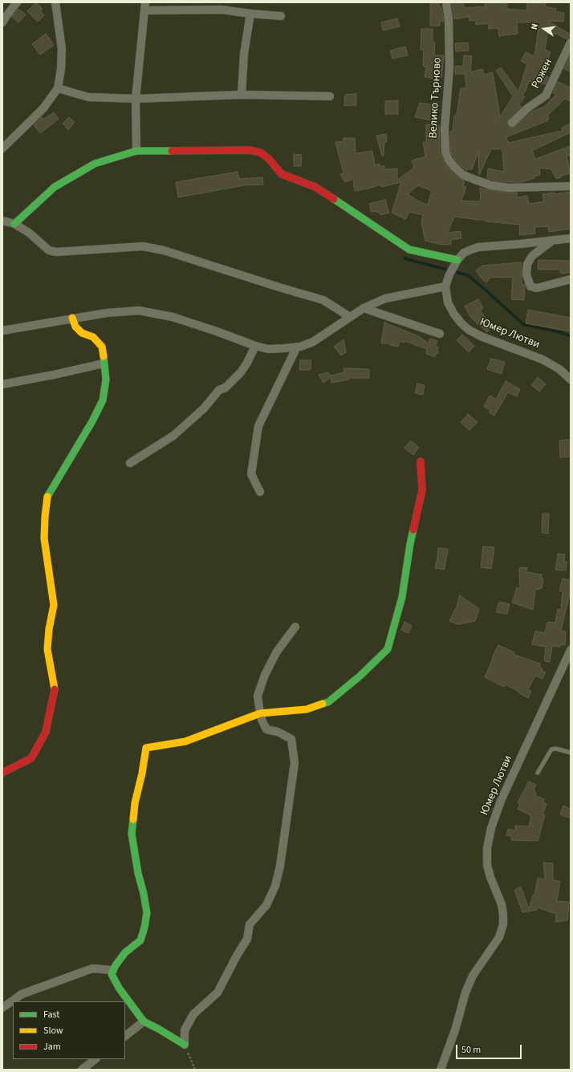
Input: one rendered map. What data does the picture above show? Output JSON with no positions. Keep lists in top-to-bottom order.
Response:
{
  "streets": {
    "street": ["Рожен", "Велико Търново", "Юмер Лютви"]
  },
  "legend": ["Fast", "Slow", "Jam"],
  "scale_bar": "50 m",
  "north": "left"
}
